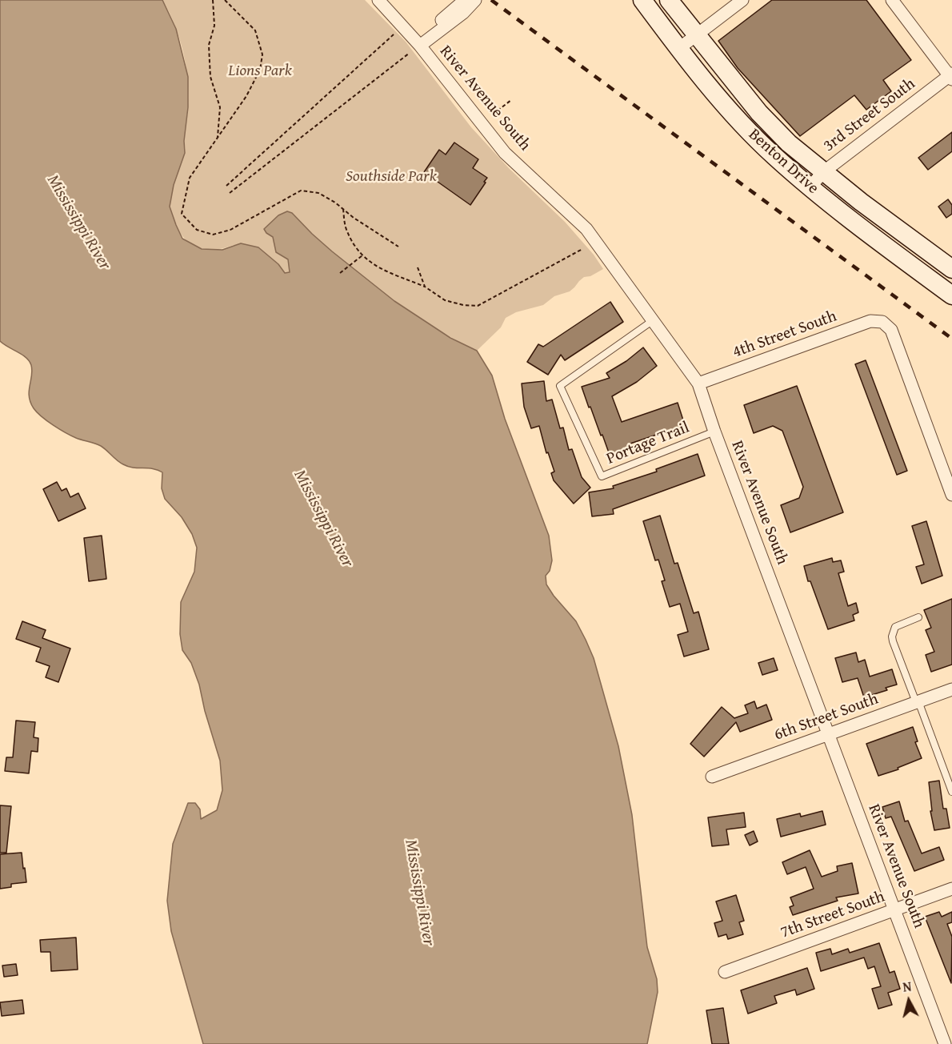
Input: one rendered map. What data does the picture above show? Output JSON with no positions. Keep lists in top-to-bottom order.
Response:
{
  "streets": {
    "main road": ["Benton Drive"],
    "street": [
      "River Avenue South",
      "3rd Street South",
      "4th Street South",
      "6th Street South",
      "7th Street South"
    ],
    "lane": ["Portage Trail"]
  },
  "crossings": [
    ["River Avenue South", "4th Street South"],
    ["River Avenue South", "Portage Trail"],
    ["River Avenue South", "6th Street South"],
    ["River Avenue South", "7th Street South"],
    ["3rd Street South", "Benton Drive"]
  ],
  "water": ["Mississippi River"],
  "parks": ["Lions Park", "Southside Park"],
  "north": "top"
}
